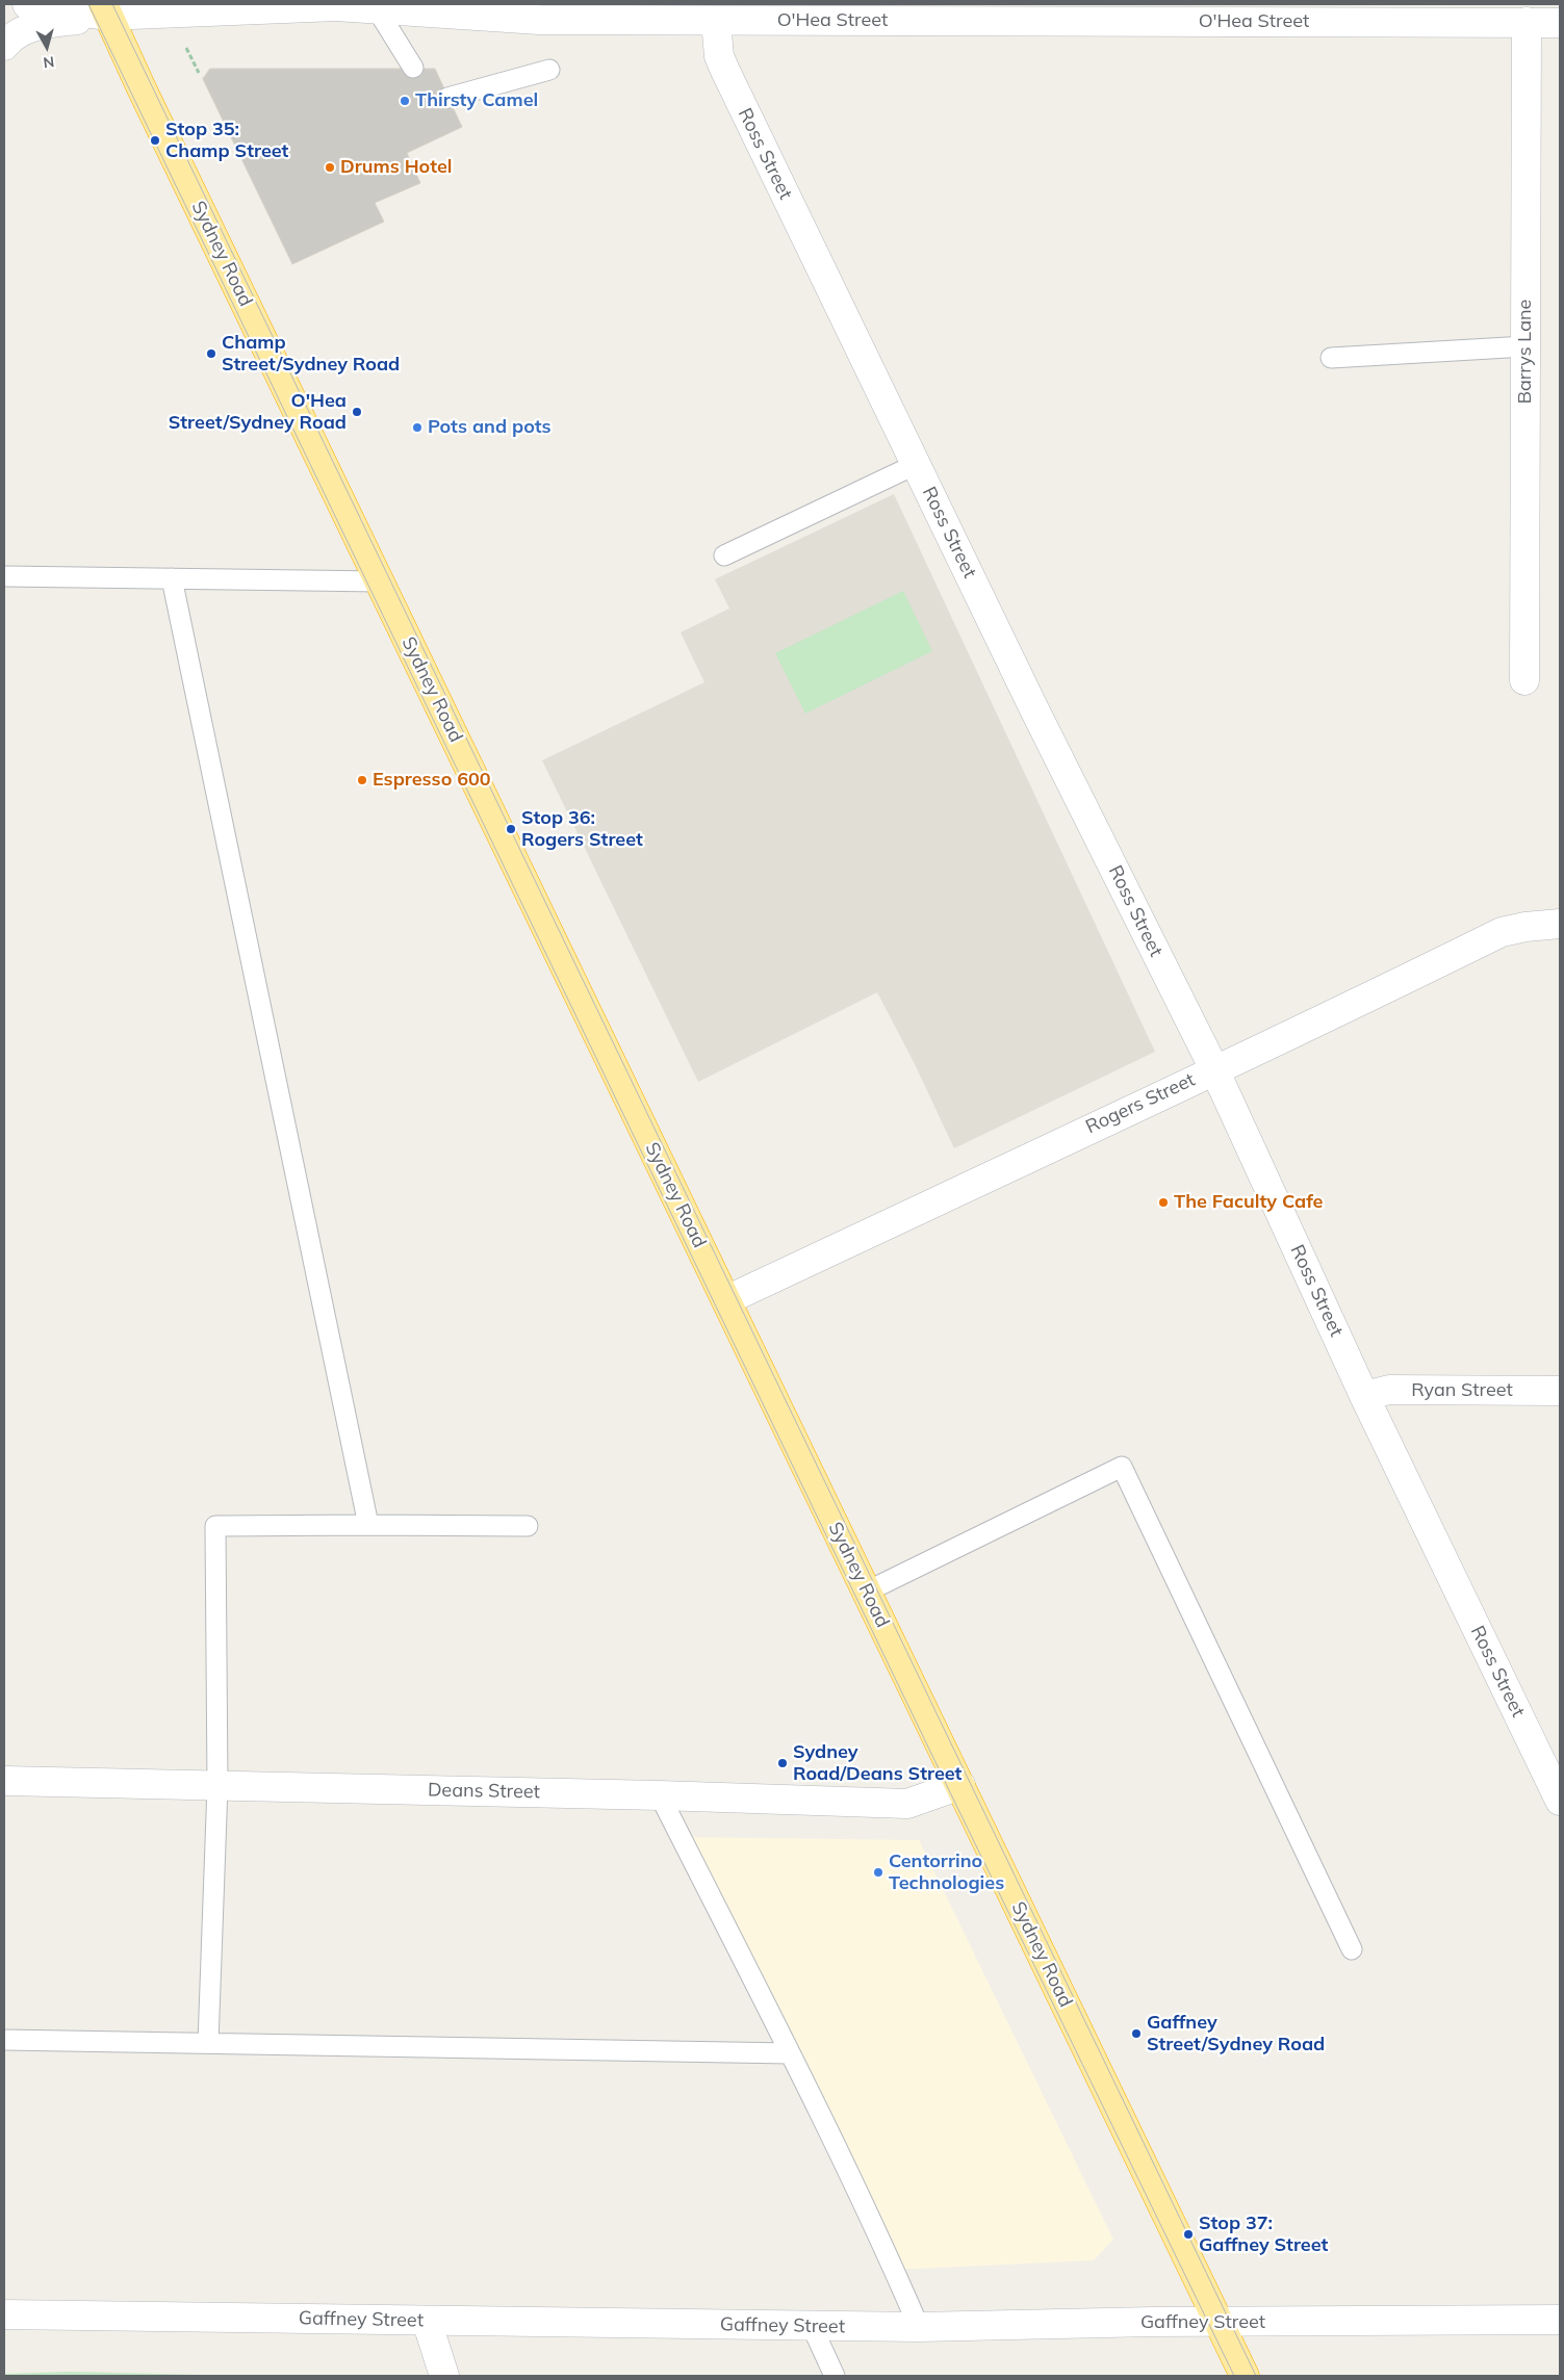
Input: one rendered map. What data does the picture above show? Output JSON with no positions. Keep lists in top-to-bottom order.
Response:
{
  "streets": {
    "highway": ["Sydney Road"],
    "street": [
      "O'Hea Street",
      "Ross Street",
      "Barrys Lane",
      "Rogers Street",
      "Ryan Street",
      "Deans Street",
      "Gaffney Street"
    ]
  },
  "crossings": [
    ["O'Hea Street", "Ross Street"],
    ["O'Hea Street", "Sydney Road"],
    ["O'Hea Street", "Barrys Lane"],
    ["Ross Street", "Rogers Street"],
    ["Ross Street", "Ryan Street"],
    ["Sydney Road", "Rogers Street"],
    ["Sydney Road", "Deans Street"],
    ["Sydney Road", "Gaffney Street"]
  ],
  "places": [
    "Thirsty Camel",
    "Stop 35: Champ Street",
    "Drums Hotel",
    "Champ Street/Sydney Road",
    "O'Hea Street/Sydney Road",
    "Pots and pots",
    "Espresso 600",
    "Stop 36: Rogers Street",
    "The Faculty Cafe",
    "Sydney Road/Deans Street",
    "Centorrino Technologies",
    "Gaffney Street/Sydney Road",
    "Stop 37: Gaffney Street"
  ],
  "north": "bottom"
}
